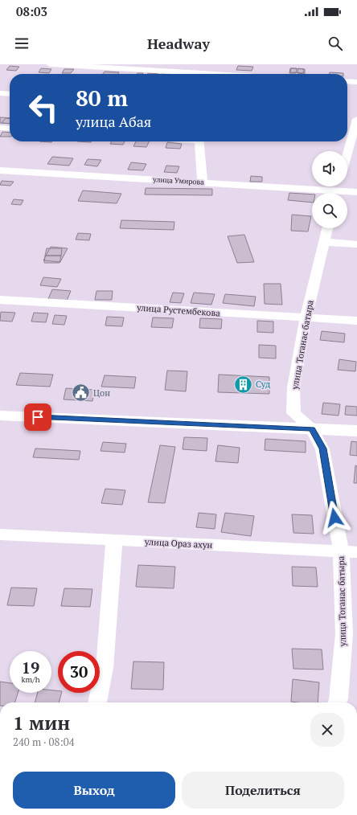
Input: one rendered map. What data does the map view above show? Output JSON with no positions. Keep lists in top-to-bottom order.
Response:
{
  "streets": {
    "street": [
      "улица Умирова",
      "улица Рустембекова",
      "улица Тоганас батыра",
      "улица Ораз ахун"
    ]
  },
  "crossings": [
    ["улица Рустембекова", "улица Тоганас батыра"],
    ["улица Тоганас батыра", "улица Ораз ахун"]
  ],
  "places": {
    "building": ["Суд"],
    "public building": ["Цон"]
  },
  "page": {
    "status": "08:03",
    "header": "Headway",
    "turn": ["80 m", "улица Абая"],
    "speed": "19 km/h",
    "limit": "30",
    "heading": ["1 мин", "240 m · 08:04"],
    "buttons": ["Выход", "Поделиться"]
  }
}
